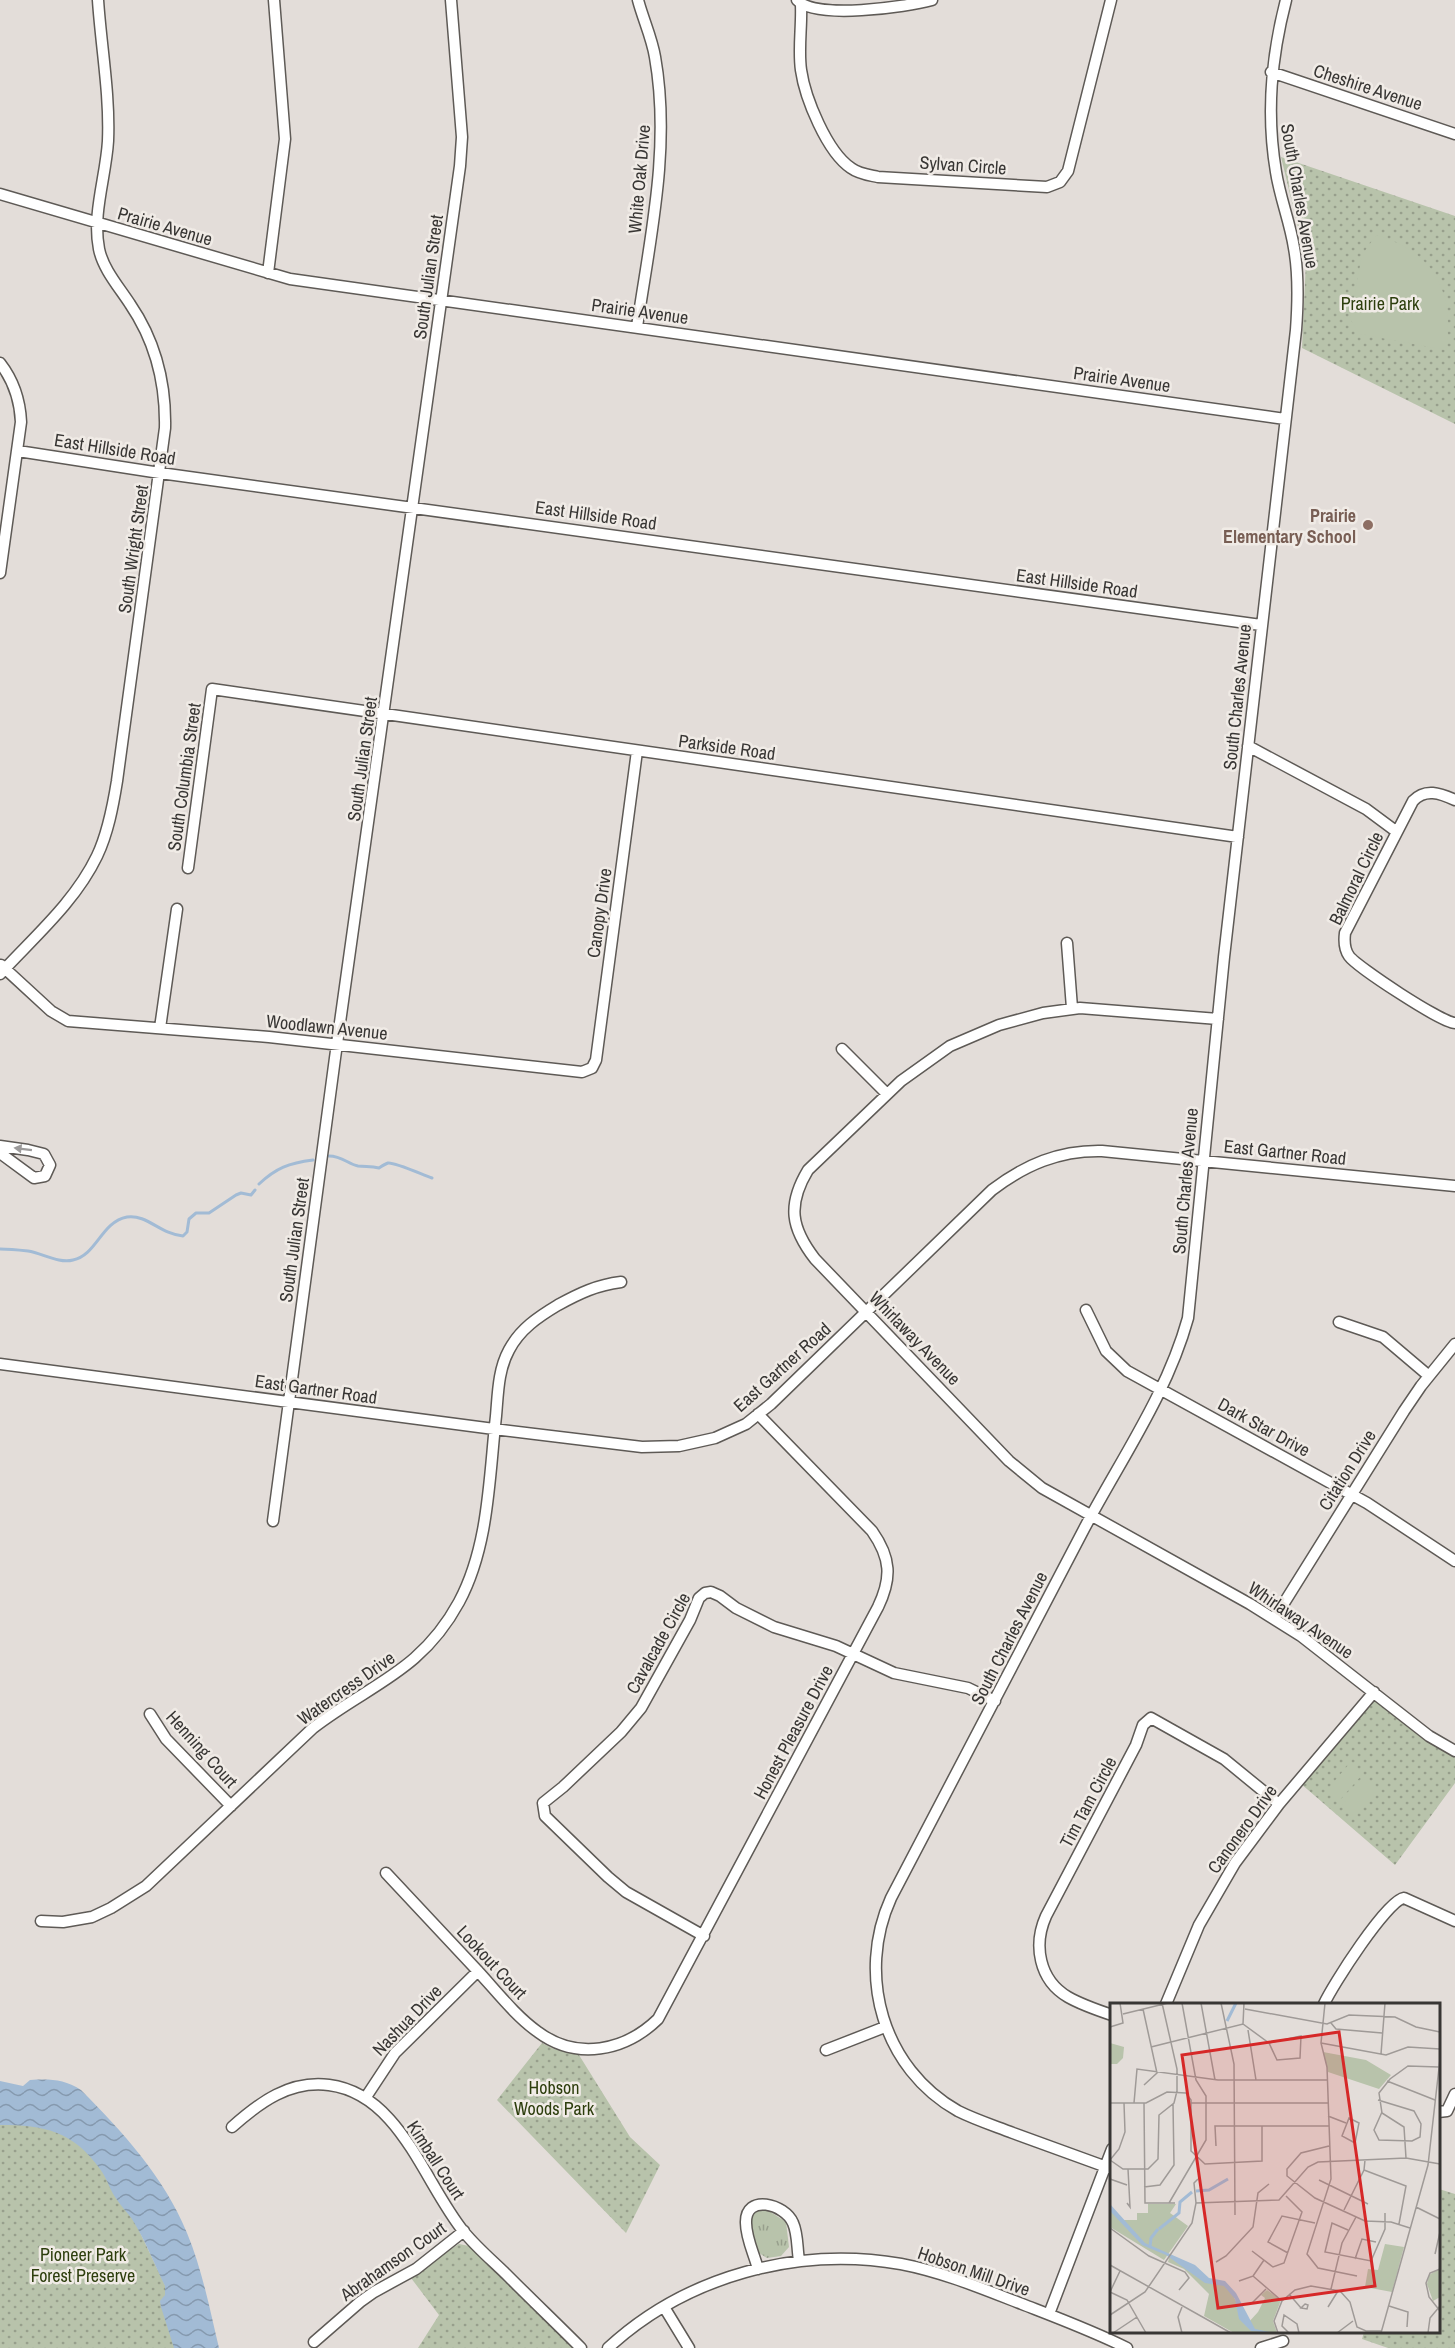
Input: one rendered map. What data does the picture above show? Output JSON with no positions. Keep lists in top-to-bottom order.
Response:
{
  "streets": {
    "street": [
      "Cheshire Avenue",
      "Sylvan Circle",
      "White Oak Drive",
      "South Charles Avenue",
      "Prairie Avenue",
      "South Julian Street",
      "East Hillside Road",
      "South Wright Street",
      "Parkside Road",
      "South Columbia Street",
      "Balmoral Circle",
      "Canopy Drive",
      "Woodlawn Avenue",
      "East Gartner Road",
      "Whirlaway Avenue",
      "Dark Star Drive",
      "Citation Drive",
      "Cavalcade Circle",
      "Watercress Drive",
      "Honest Pleasure Drive",
      "Henning Court",
      "Tim Tam Circle",
      "Canonero Drive",
      "Lookout Court",
      "Nashua Drive",
      "Kimball Court",
      "Abrahamson Court",
      "Hobson Mill Drive"
    ]
  },
  "crossings": [
    ["Cheshire Avenue", "South Charles Avenue"],
    ["White Oak Drive", "Prairie Avenue"],
    ["South Charles Avenue", "Prairie Avenue"],
    ["South Charles Avenue", "East Hillside Road"],
    ["South Charles Avenue", "Parkside Road"],
    ["South Charles Avenue", "Balmoral Circle"],
    ["South Charles Avenue", "East Gartner Road"],
    ["South Charles Avenue", "Whirlaway Avenue"],
    ["South Charles Avenue", "Dark Star Drive"],
    ["South Charles Avenue", "Cavalcade Circle"],
    ["Prairie Avenue", "South Julian Street"],
    ["Prairie Avenue", "South Wright Street"],
    ["South Julian Street", "East Hillside Road"],
    ["South Julian Street", "Parkside Road"],
    ["South Julian Street", "Woodlawn Avenue"],
    ["South Julian Street", "East Gartner Road"],
    ["East Hillside Road", "South Wright Street"],
    ["South Wright Street", "Woodlawn Avenue"],
    ["Parkside Road", "South Columbia Street"],
    ["Parkside Road", "Canopy Drive"],
    ["Canopy Drive", "Woodlawn Avenue"],
    ["East Gartner Road", "Whirlaway Avenue"],
    ["East Gartner Road", "Watercress Drive"],
    ["East Gartner Road", "Honest Pleasure Drive"],
    ["Whirlaway Avenue", "Citation Drive"],
    ["Whirlaway Avenue", "Canonero Drive"],
    ["Dark Star Drive", "Citation Drive"],
    ["Cavalcade Circle", "Honest Pleasure Drive"],
    ["Watercress Drive", "Henning Court"],
    ["Honest Pleasure Drive", "Lookout Court"],
    ["Tim Tam Circle", "Canonero Drive"],
    ["Lookout Court", "Nashua Drive"],
    ["Nashua Drive", "Kimball Court"],
    ["Kimball Court", "Abrahamson Court"]
  ],
  "parks": ["Prairie Park", "Hobson Woods Park", "Pioneer Park Forest Preserve"],
  "places": ["Prairie Elementary School"]
}
